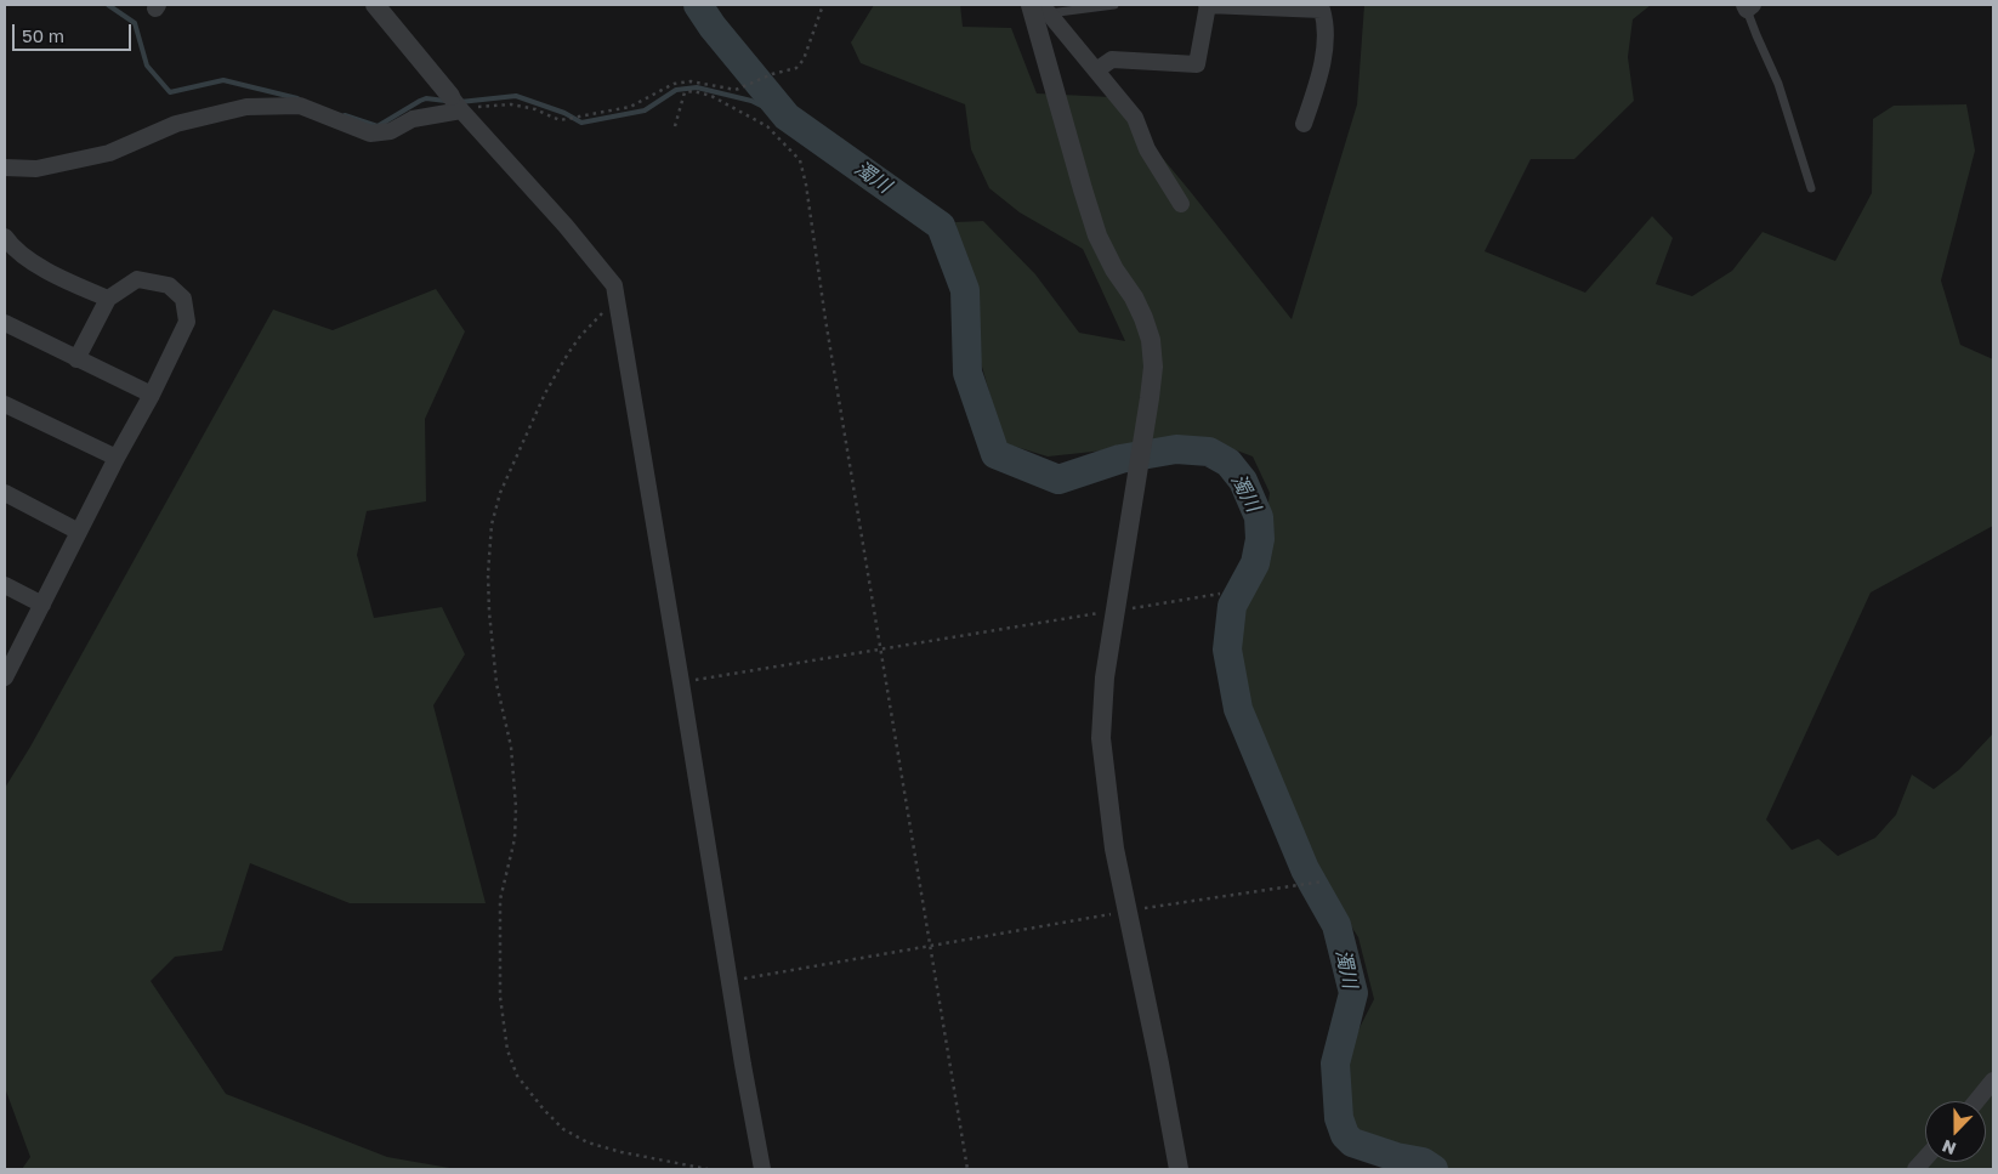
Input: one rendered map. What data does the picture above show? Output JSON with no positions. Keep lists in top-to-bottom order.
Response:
{
  "water": ["濁川"],
  "scale_bar": "50 m",
  "north": "bottom"
}
